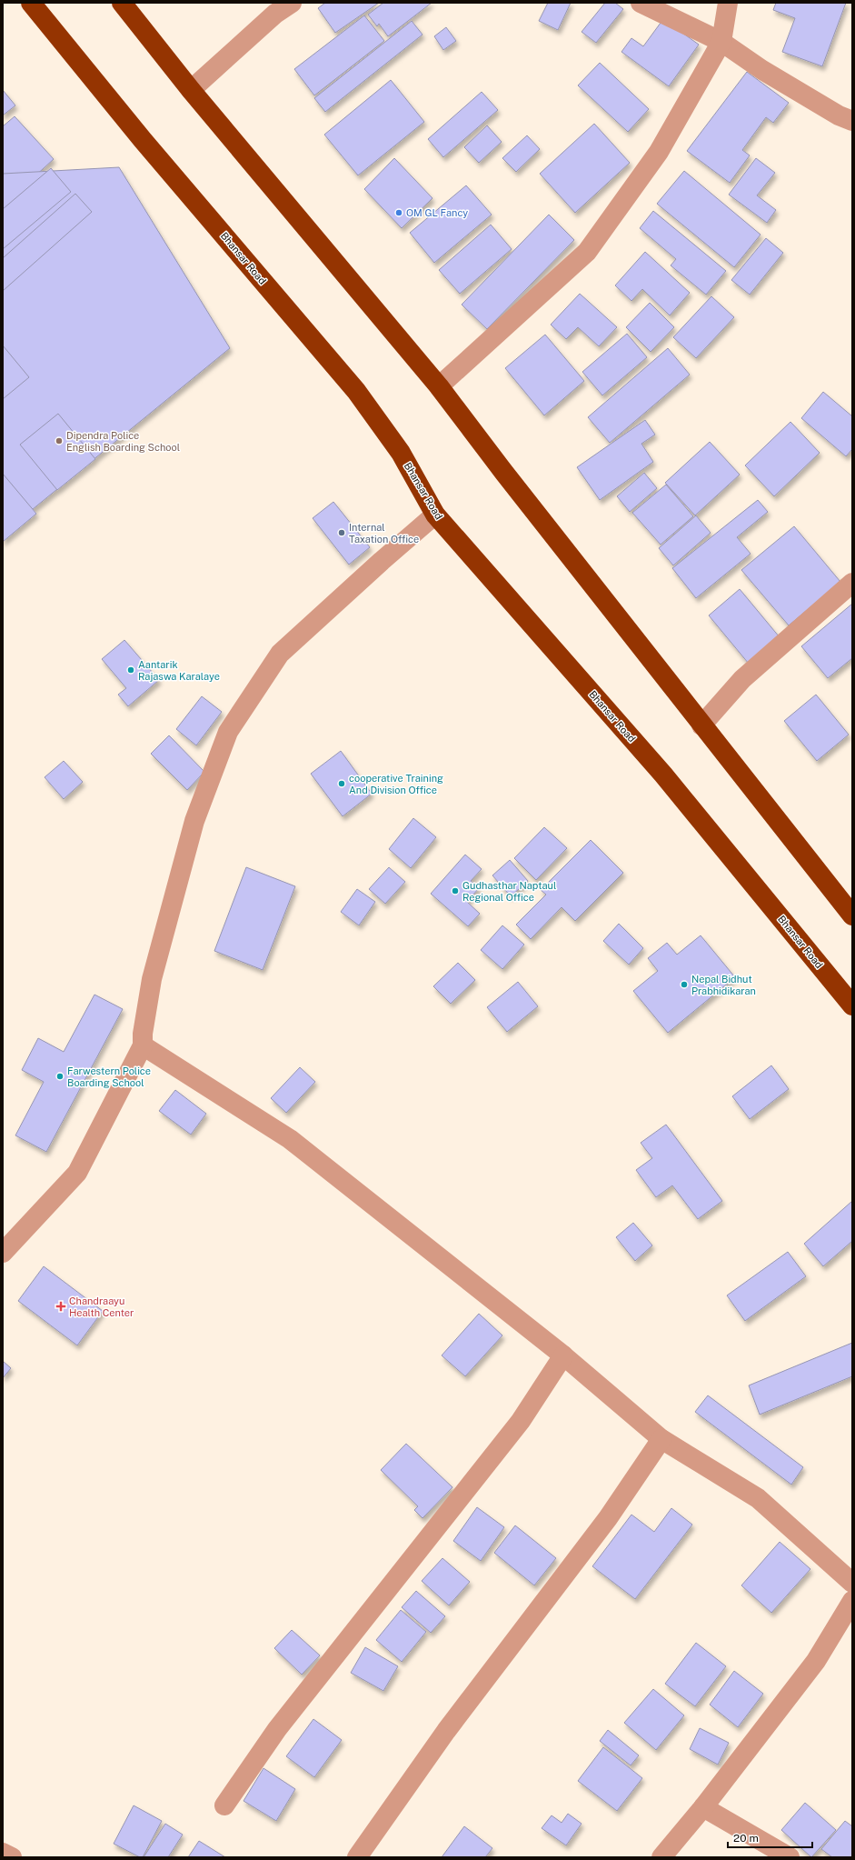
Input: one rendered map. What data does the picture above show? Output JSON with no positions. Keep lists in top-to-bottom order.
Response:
{
  "streets": {
    "highway": ["Bhansar Road"]
  },
  "places": {
    "other": [
      "OM GL Fancy",
      "Dipendra Police English Boarding School",
      "Internal Taxation Office",
      "Aantarik Rajaswa Karalaye",
      "cooperative Training And Division Office",
      "Gudhasthar Naptaul Regional Office",
      "Nepal Bidhut Prabhidikaran",
      "Farwestern Police Boarding School"
    ],
    "health": ["Chandraayu Health Center"]
  },
  "scale_bar": "20 m"
}
